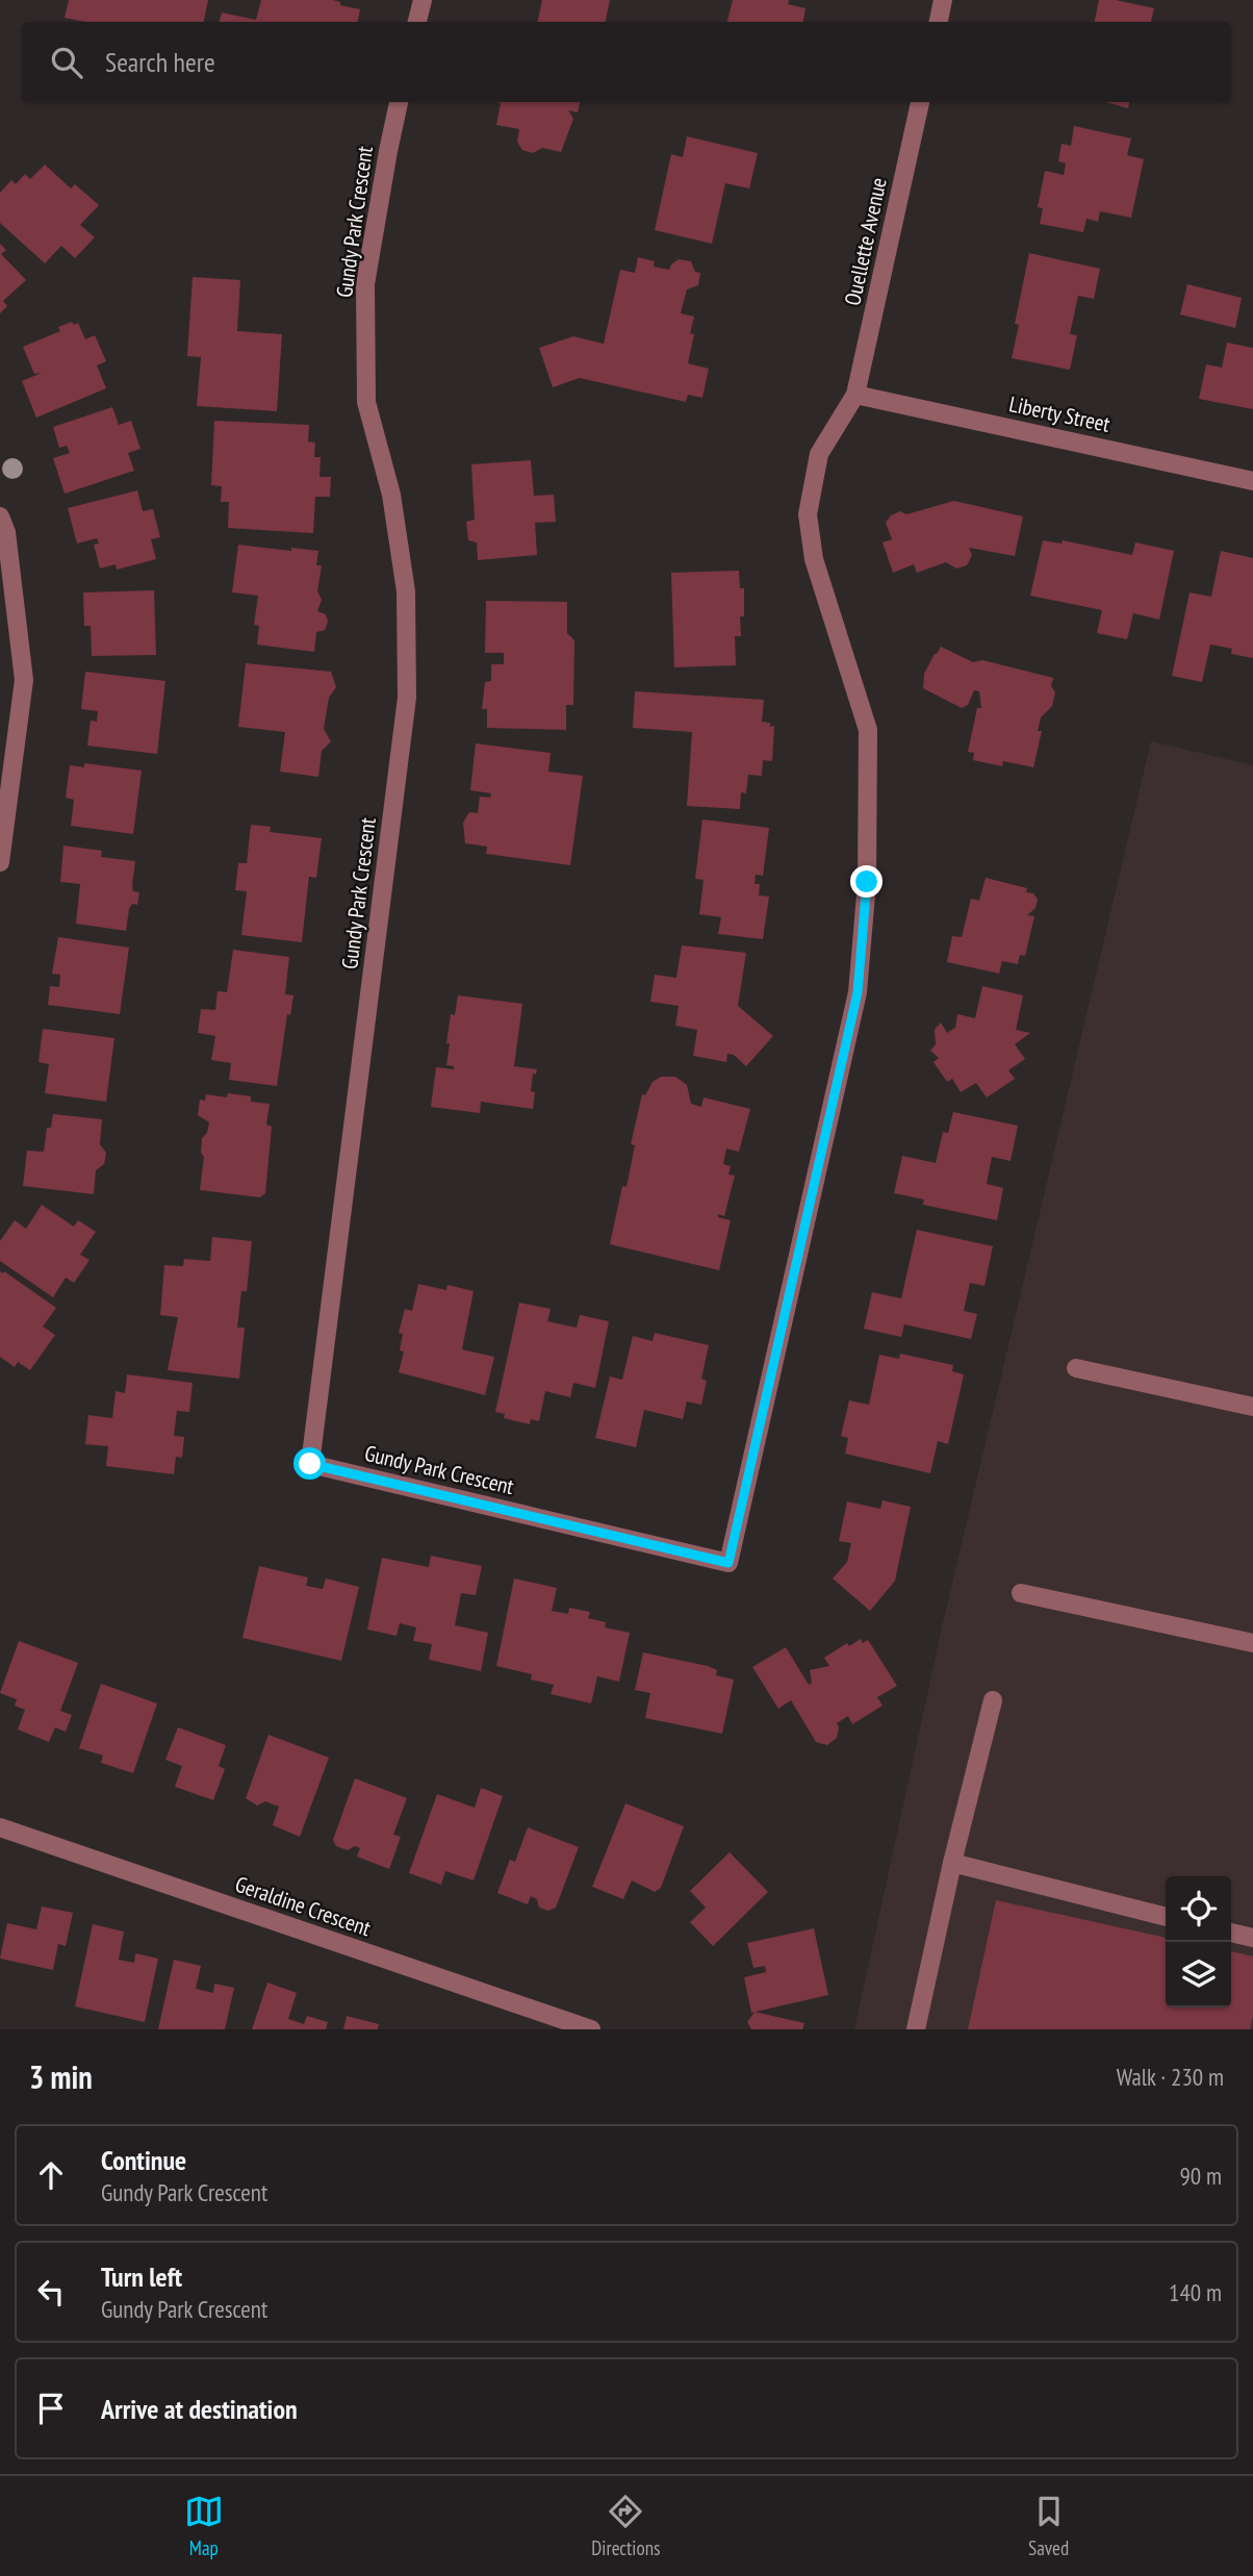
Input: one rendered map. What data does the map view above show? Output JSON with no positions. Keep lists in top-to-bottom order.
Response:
{
  "streets": {
    "street": [
      "Gundy Park Crescent",
      "Ouellette Avenue",
      "Liberty Street",
      "Geraldine Crescent"
    ]
  },
  "crossings": [
    ["Gundy Park Crescent", "Ouellette Avenue"],
    ["Gundy Park Crescent", "Liberty Street"],
    ["Ouellette Avenue", "Liberty Street"]
  ],
  "page": {
    "search": "Search here",
    "heading": ["3 min", "Walk · 230 m"],
    "list": [
      ["Continue", "Gundy Park Crescent", "90 m"],
      ["Turn left", "Gundy Park Crescent", "140 m"],
      "Arrive at destination"
    ],
    "nav": ["Map", "Directions", "Saved"]
  }
}
